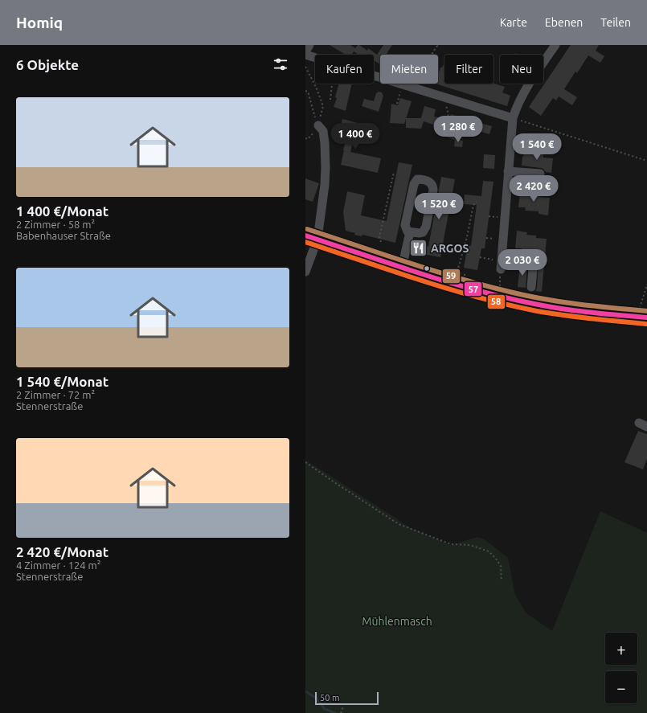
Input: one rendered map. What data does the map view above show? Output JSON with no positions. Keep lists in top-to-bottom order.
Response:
{
  "parks": ["Mühlenmasch"],
  "places": {
    "restaurant": ["ARGOS"]
  },
  "lines": ["transit line 59", "transit line 57", "transit line 58"],
  "scale_bar": "50 m",
  "page": {
    "header": "Homiq",
    "nav": ["Karte", "Ebenen", "Teilen"],
    "heading": "6 Objekte",
    "chip": [
      "Kaufen",
      "Mieten",
      "Filter",
      "Neu"
    ],
    "list": [
      {
        "name": "1 400 €/Monat",
        "note": "2 Zimmer · 58 m² · Babenhauser Straße"
      },
      {
        "name": "1 540 €/Monat",
        "note": "2 Zimmer · 72 m² · Stennerstraße"
      },
      {
        "name": "2 420 €/Monat",
        "note": "4 Zimmer · 124 m² · Stennerstraße"
      }
    ],
    "price": [
      "1 280 €",
      "1 400 €",
      "1 540 €",
      "2 420 €",
      "1 520 €",
      "2 030 €"
    ],
    "map_buttons": ["+", "−"],
    "scale": "50 m"
  }
}
